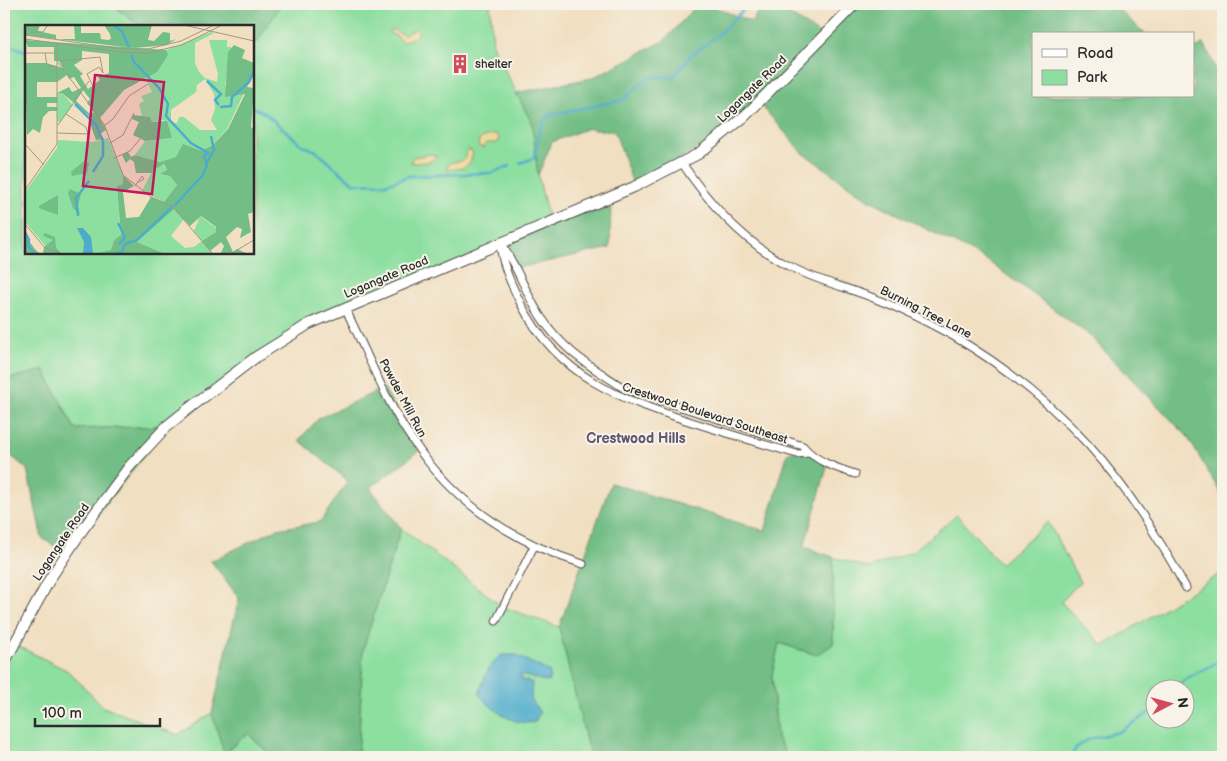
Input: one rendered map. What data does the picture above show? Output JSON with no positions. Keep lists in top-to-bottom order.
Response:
{
  "streets": {
    "street": [
      "Logangate Road",
      "Burning Tree Lane",
      "Powder Mill Run",
      "Crestwood Boulevard Southeast"
    ]
  },
  "crossings": [
    ["Logangate Road", "Burning Tree Lane"],
    ["Logangate Road", "Powder Mill Run"],
    ["Logangate Road", "Crestwood Boulevard Southeast"]
  ],
  "districts": ["Crestwood Hills"],
  "places": {
    "building": ["shelter"]
  },
  "legend": ["Road", "Park"],
  "scale_bar": "100 m",
  "north": "right"
}
